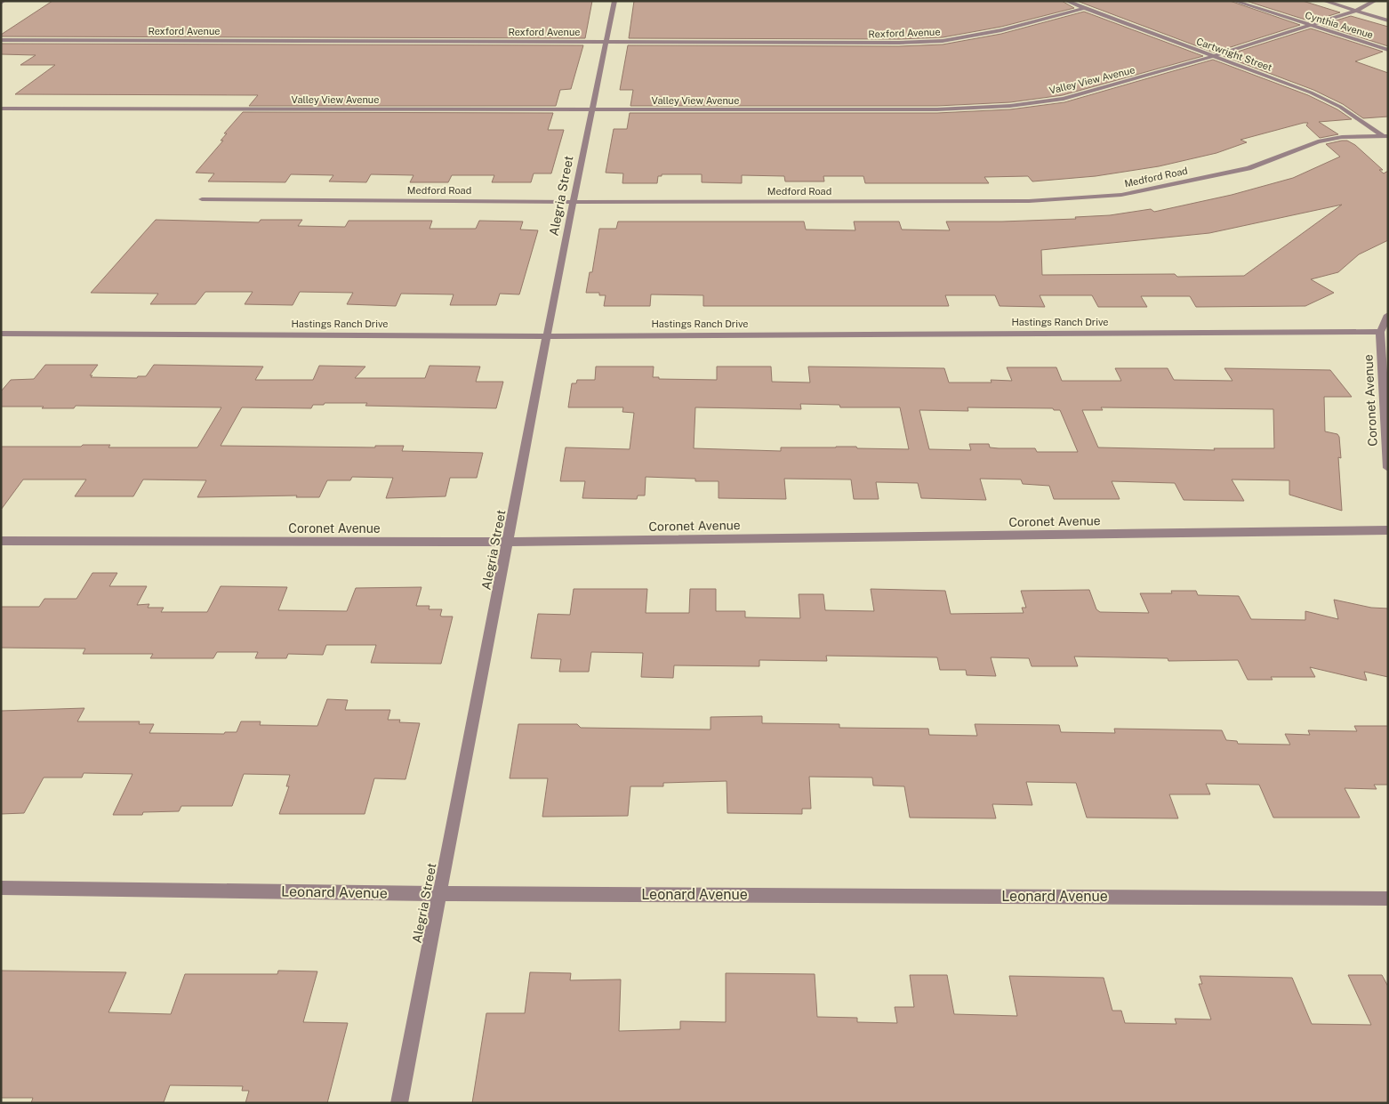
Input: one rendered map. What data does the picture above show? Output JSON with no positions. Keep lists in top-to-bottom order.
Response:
{
  "streets": {
    "street": [
      "Cynthia Avenue",
      "Rexford Avenue",
      "Cartwright Street",
      "Valley View Avenue",
      "Medford Road",
      "Alegria Street",
      "Hastings Ranch Drive",
      "Coronet Avenue",
      "Leonard Avenue"
    ]
  },
  "crossings": [
    ["Cynthia Avenue", "Valley View Avenue"],
    ["Rexford Avenue", "Cartwright Street"],
    ["Rexford Avenue", "Alegria Street"],
    ["Cartwright Street", "Valley View Avenue"],
    ["Cartwright Street", "Medford Road"],
    ["Valley View Avenue", "Alegria Street"],
    ["Medford Road", "Alegria Street"],
    ["Alegria Street", "Hastings Ranch Drive"],
    ["Alegria Street", "Coronet Avenue"],
    ["Alegria Street", "Leonard Avenue"],
    ["Hastings Ranch Drive", "Coronet Avenue"]
  ]
}
